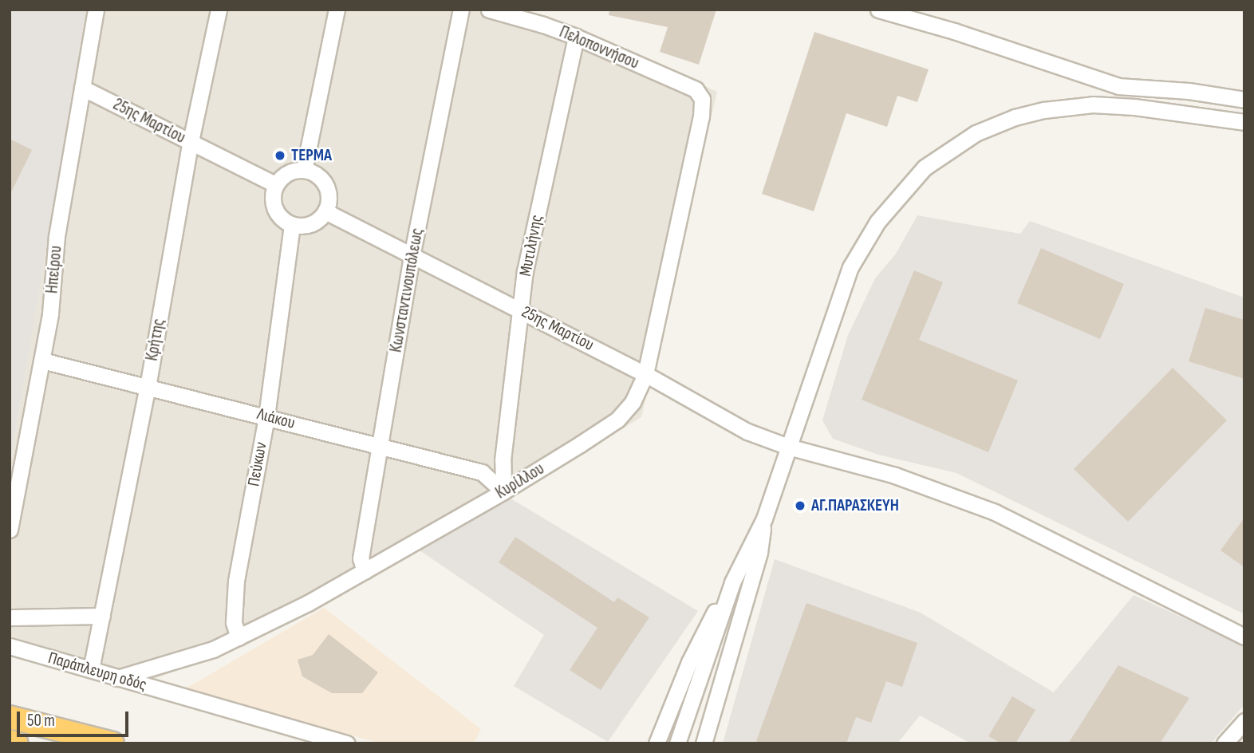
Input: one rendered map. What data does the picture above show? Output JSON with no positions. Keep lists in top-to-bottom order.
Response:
{
  "streets": {
    "street": [
      "Πελοποννήσου",
      "25ης Μαρτίου",
      "Μυτιλήνης",
      "Ηπείρου",
      "Κωνσταντινουπόλεως",
      "Κρήτης",
      "Λιάκου",
      "Πεύκων",
      "Κυρίλλου",
      "Παράπλευρη οδός"
    ]
  },
  "crossings": [
    ["Πελοποννήσου", "Μυτιλήνης"],
    ["Πελοποννήσου", "Κυρίλλου"],
    ["25ης Μαρτίου", "Μυτιλήνης"],
    ["25ης Μαρτίου", "Ηπείρου"],
    ["25ης Μαρτίου", "Κωνσταντινουπόλεως"],
    ["25ης Μαρτίου", "Κρήτης"],
    ["25ης Μαρτίου", "Πεύκων"],
    ["25ης Μαρτίου", "Κυρίλλου"],
    ["Μυτιλήνης", "Λιάκου"],
    ["Μυτιλήνης", "Κυρίλλου"],
    ["Ηπείρου", "Λιάκου"],
    ["Κωνσταντινουπόλεως", "Λιάκου"],
    ["Κωνσταντινουπόλεως", "Κυρίλλου"],
    ["Κρήτης", "Λιάκου"],
    ["Κρήτης", "Παράπλευρη οδός"],
    ["Λιάκου", "Πεύκων"],
    ["Λιάκου", "Κυρίλλου"],
    ["Πεύκων", "Κυρίλλου"],
    ["Κυρίλλου", "Παράπλευρη οδός"]
  ],
  "places": ["ΤΕΡΜΑ", "ΑΓ.ΠΑΡΑΣΚΕΥΗ"],
  "scale_bar": "50 m"
}
